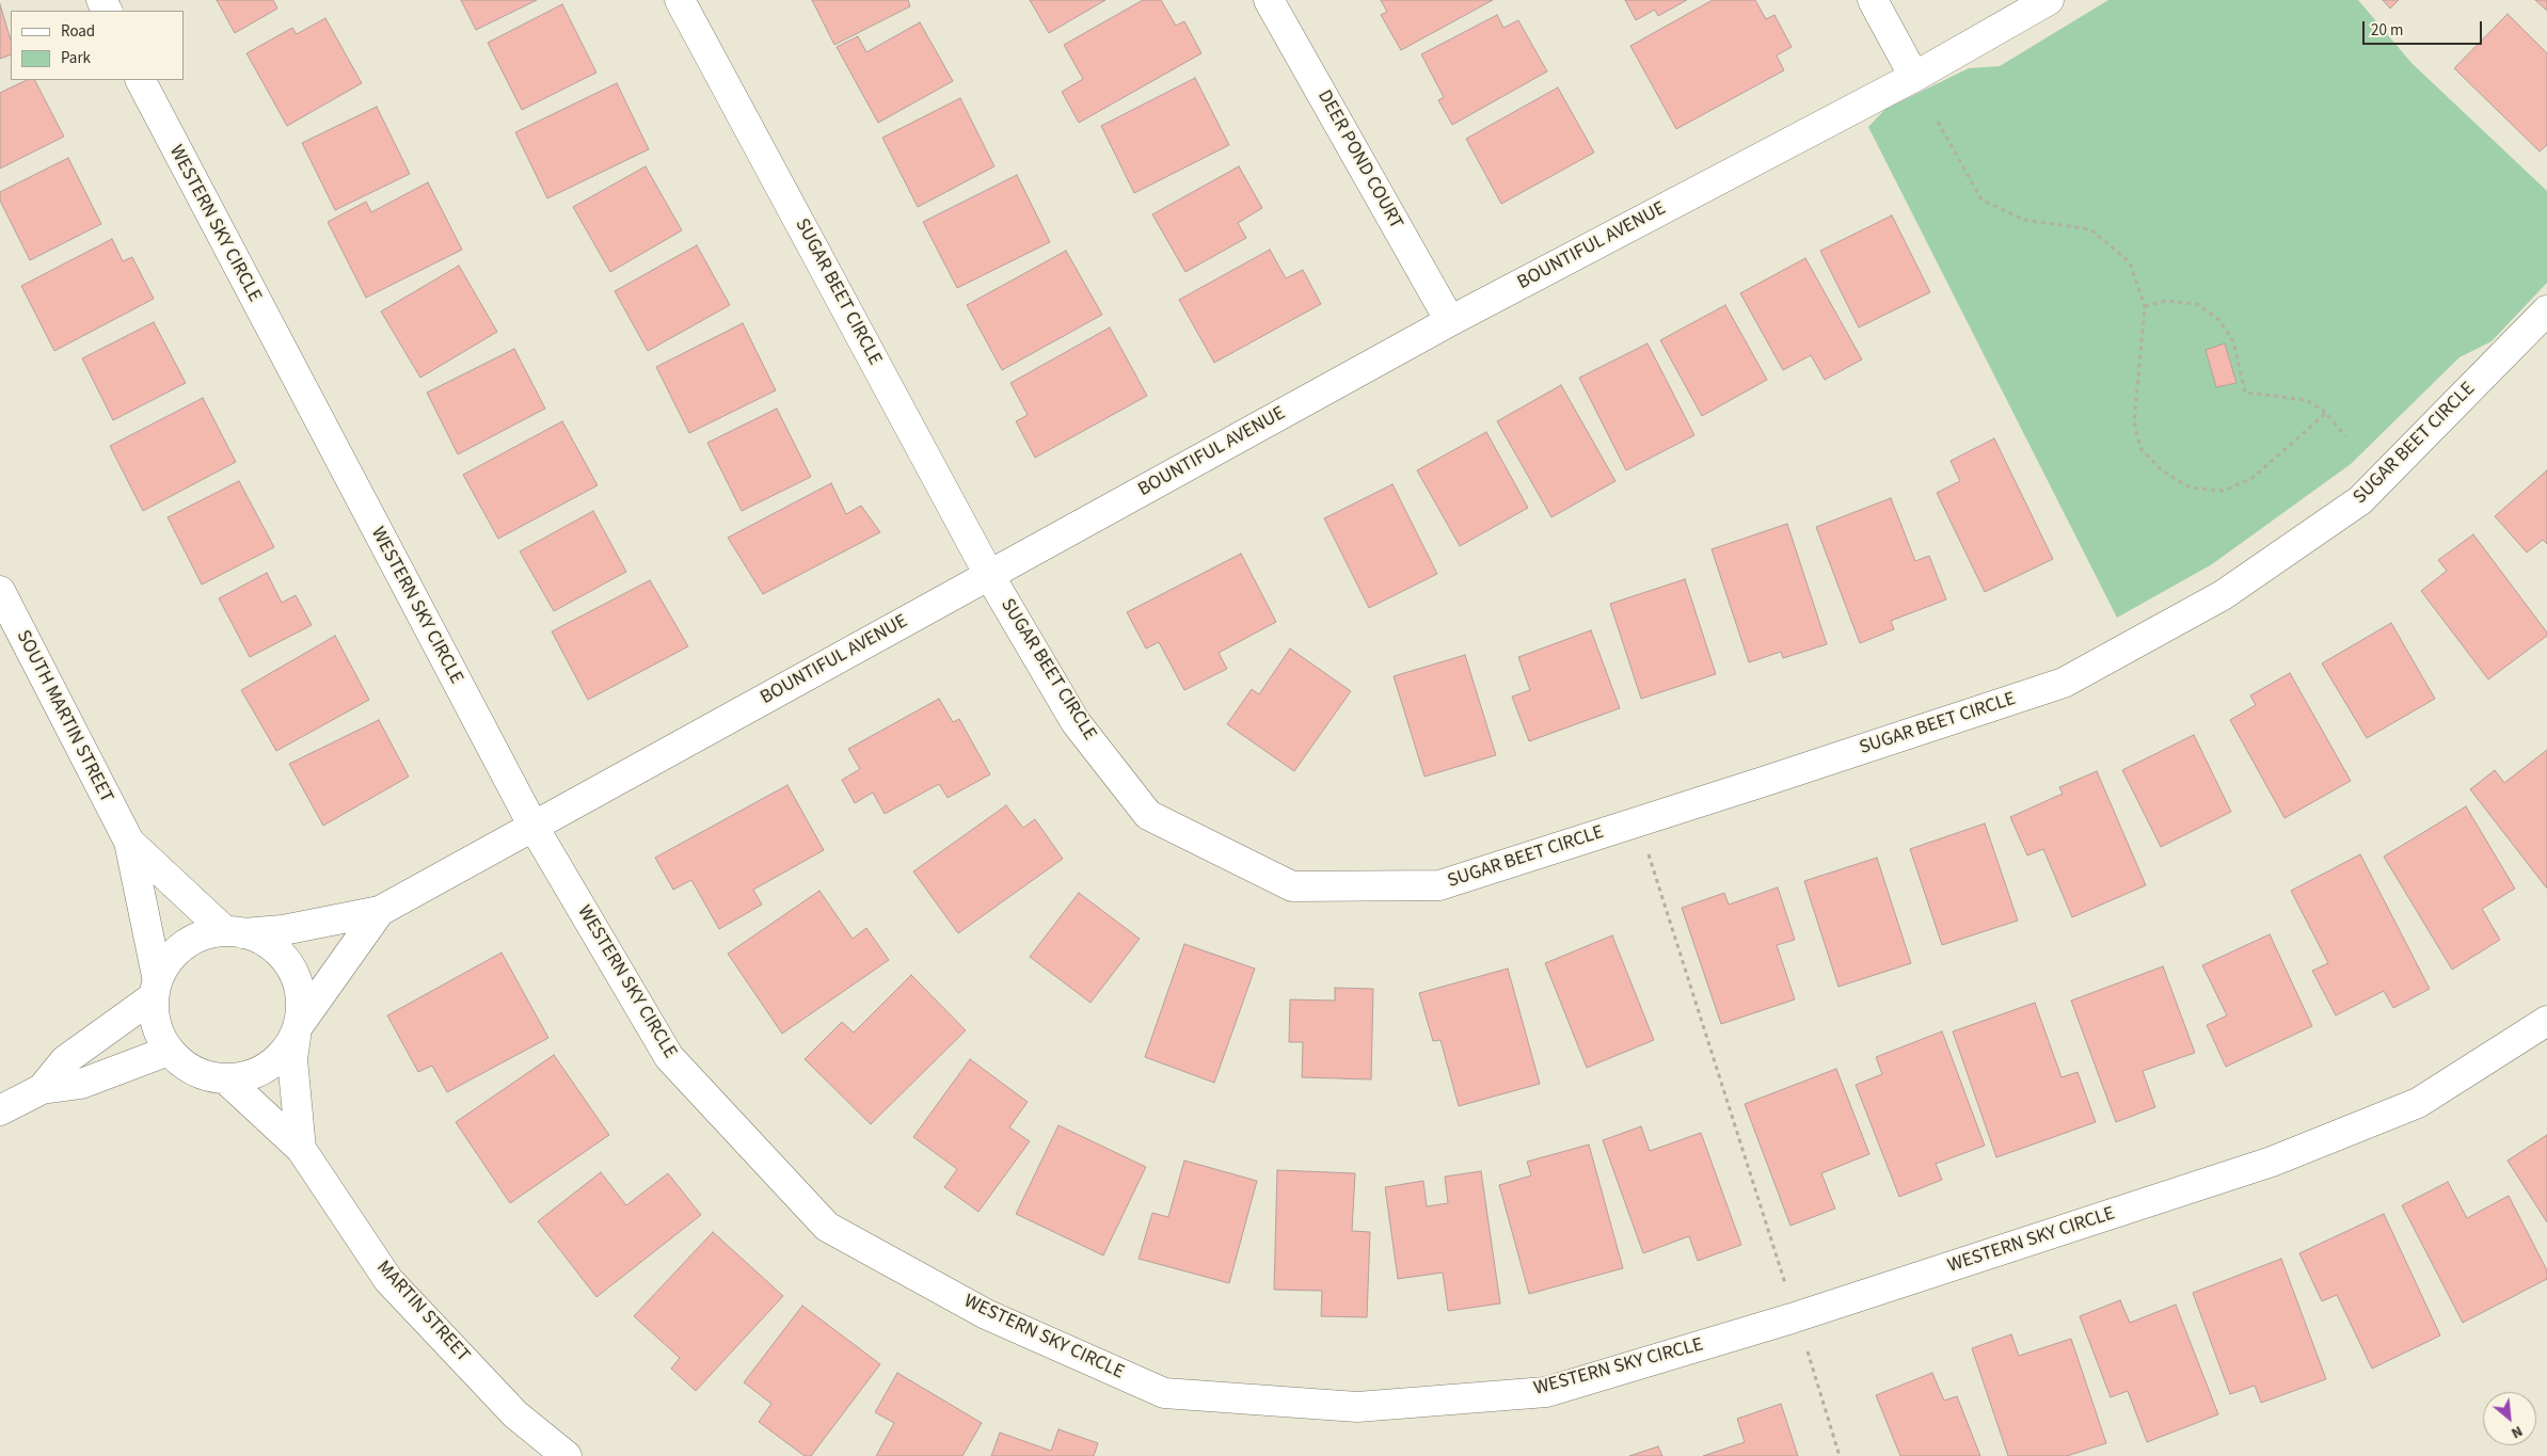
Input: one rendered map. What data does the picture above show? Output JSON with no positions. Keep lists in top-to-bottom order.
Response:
{
  "streets": {
    "street": [
      "DEER POND COURT",
      "WESTERN SKY CIRCLE",
      "BOUNTIFUL AVENUE",
      "SUGAR BEET CIRCLE",
      "SOUTH MARTIN STREET",
      "MARTIN STREET"
    ]
  },
  "crossings": [
    ["DEER POND COURT", "BOUNTIFUL AVENUE"],
    ["WESTERN SKY CIRCLE", "BOUNTIFUL AVENUE"],
    ["BOUNTIFUL AVENUE", "SUGAR BEET CIRCLE"],
    ["BOUNTIFUL AVENUE", "SOUTH MARTIN STREET"],
    ["BOUNTIFUL AVENUE", "MARTIN STREET"],
    ["SOUTH MARTIN STREET", "MARTIN STREET"]
  ],
  "legend": ["Road", "Park"],
  "scale_bar": "20 m",
  "north": "bottom right"
}
